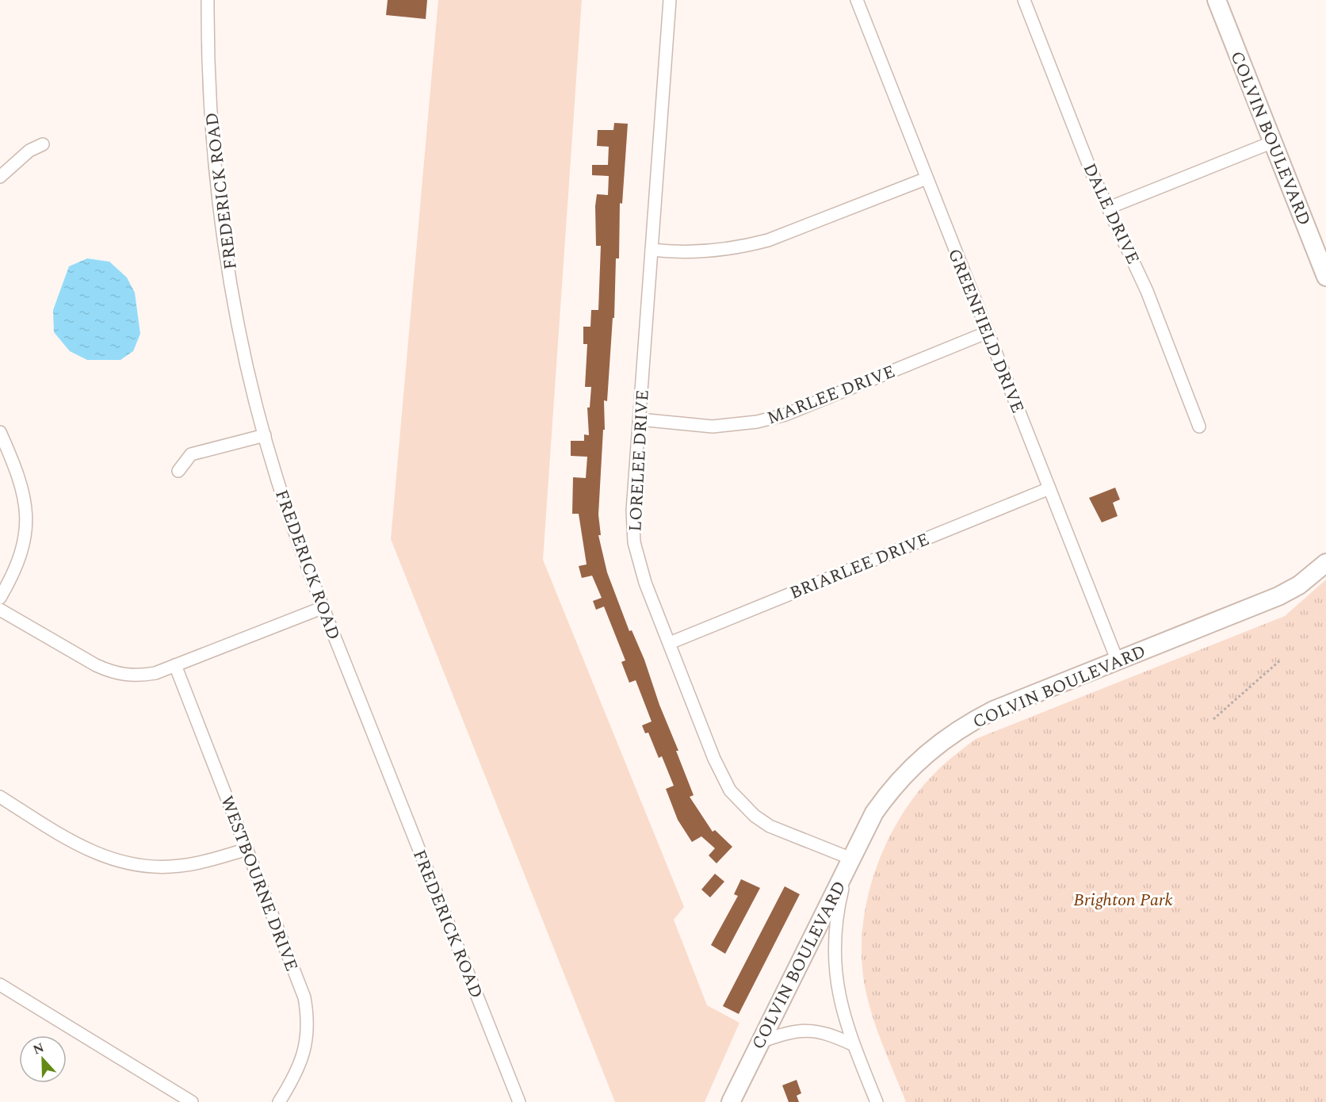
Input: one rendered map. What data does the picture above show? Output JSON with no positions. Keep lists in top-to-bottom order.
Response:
{
  "streets": {
    "street": [
      "COLVIN BOULEVARD",
      "FREDERICK ROAD",
      "DALE DRIVE",
      "GREENFIELD DRIVE",
      "MARLEE DRIVE",
      "LORELEE DRIVE",
      "BRIARLEE DRIVE",
      "WESTBOURNE DRIVE"
    ]
  },
  "crossings": [
    ["COLVIN BOULEVARD", "GREENFIELD DRIVE"],
    ["COLVIN BOULEVARD", "LORELEE DRIVE"],
    ["GREENFIELD DRIVE", "MARLEE DRIVE"],
    ["GREENFIELD DRIVE", "BRIARLEE DRIVE"],
    ["MARLEE DRIVE", "LORELEE DRIVE"],
    ["LORELEE DRIVE", "BRIARLEE DRIVE"]
  ],
  "parks": ["Brighton Park"],
  "north": "top"
}
